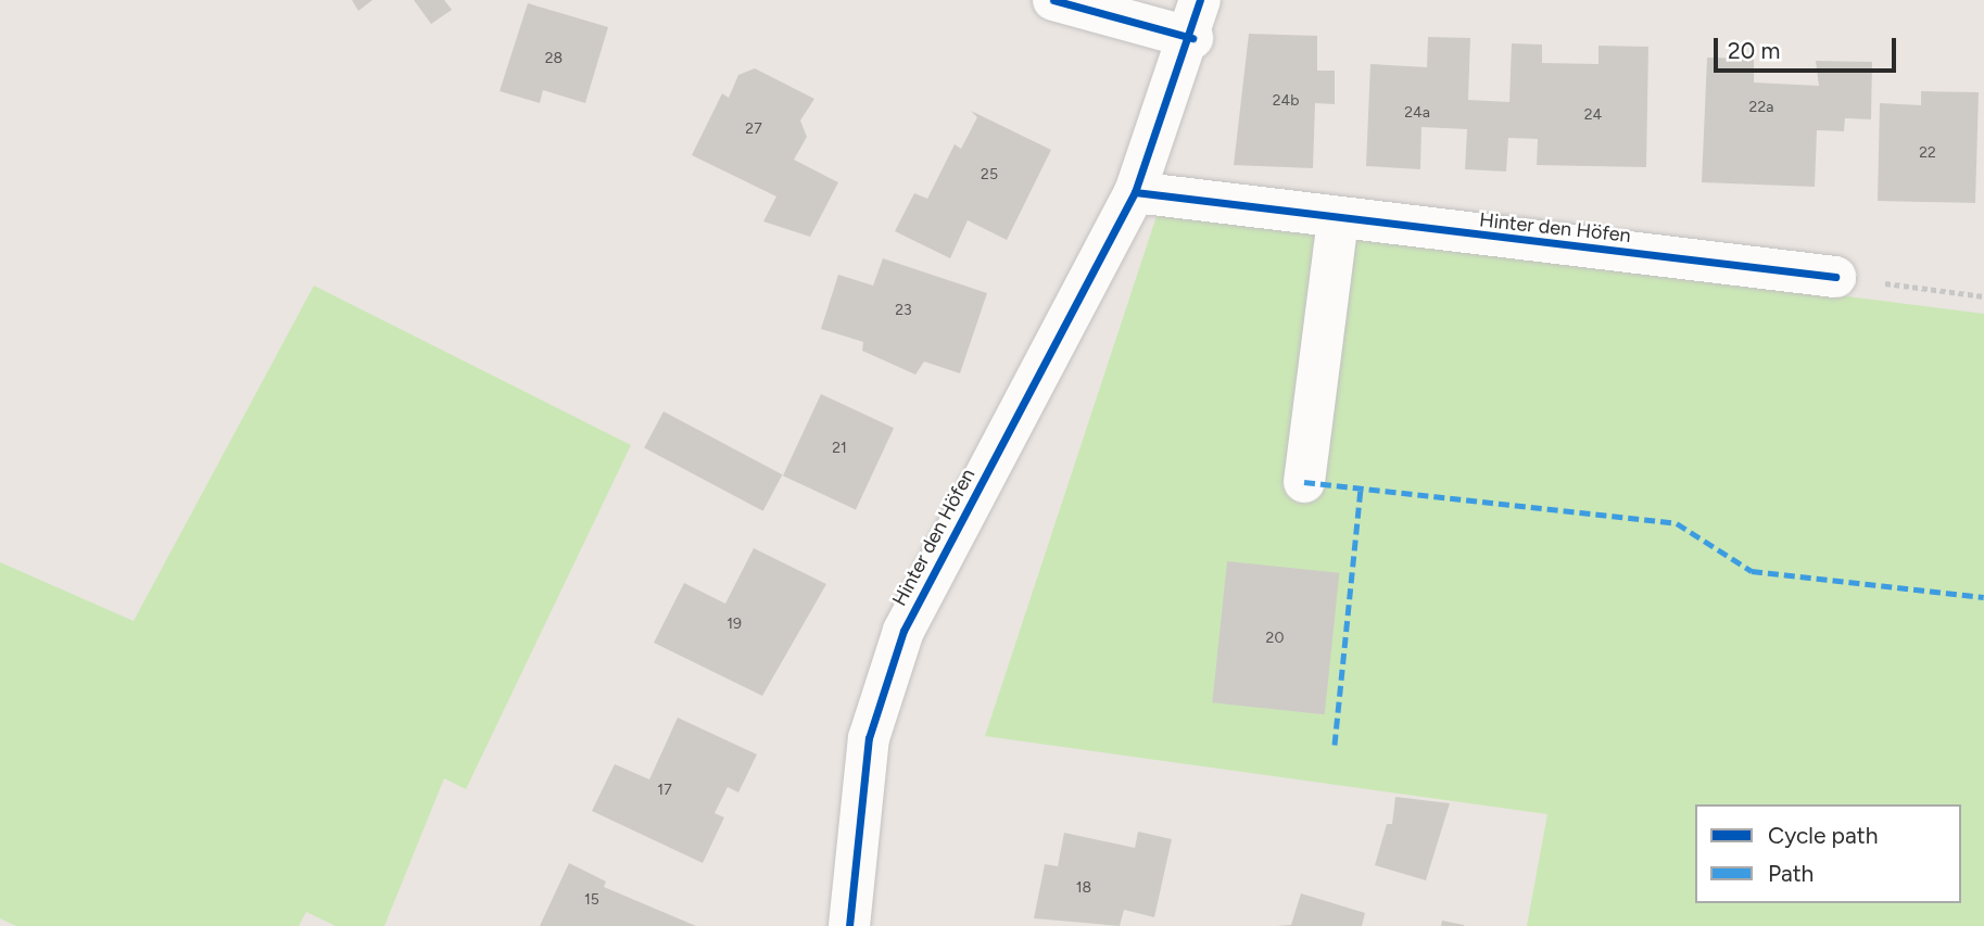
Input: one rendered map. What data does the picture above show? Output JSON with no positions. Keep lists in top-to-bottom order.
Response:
{
  "streets": {
    "street": ["Hinter den Höfen"]
  },
  "house_numbers": [
    "28",
    "24b",
    "22a",
    "24a",
    "24",
    "27",
    "22",
    "25",
    "23",
    "21",
    "19",
    "20",
    "17",
    "18",
    "15"
  ],
  "legend": ["Cycle path", "Path"],
  "scale_bar": "20 m"
}
